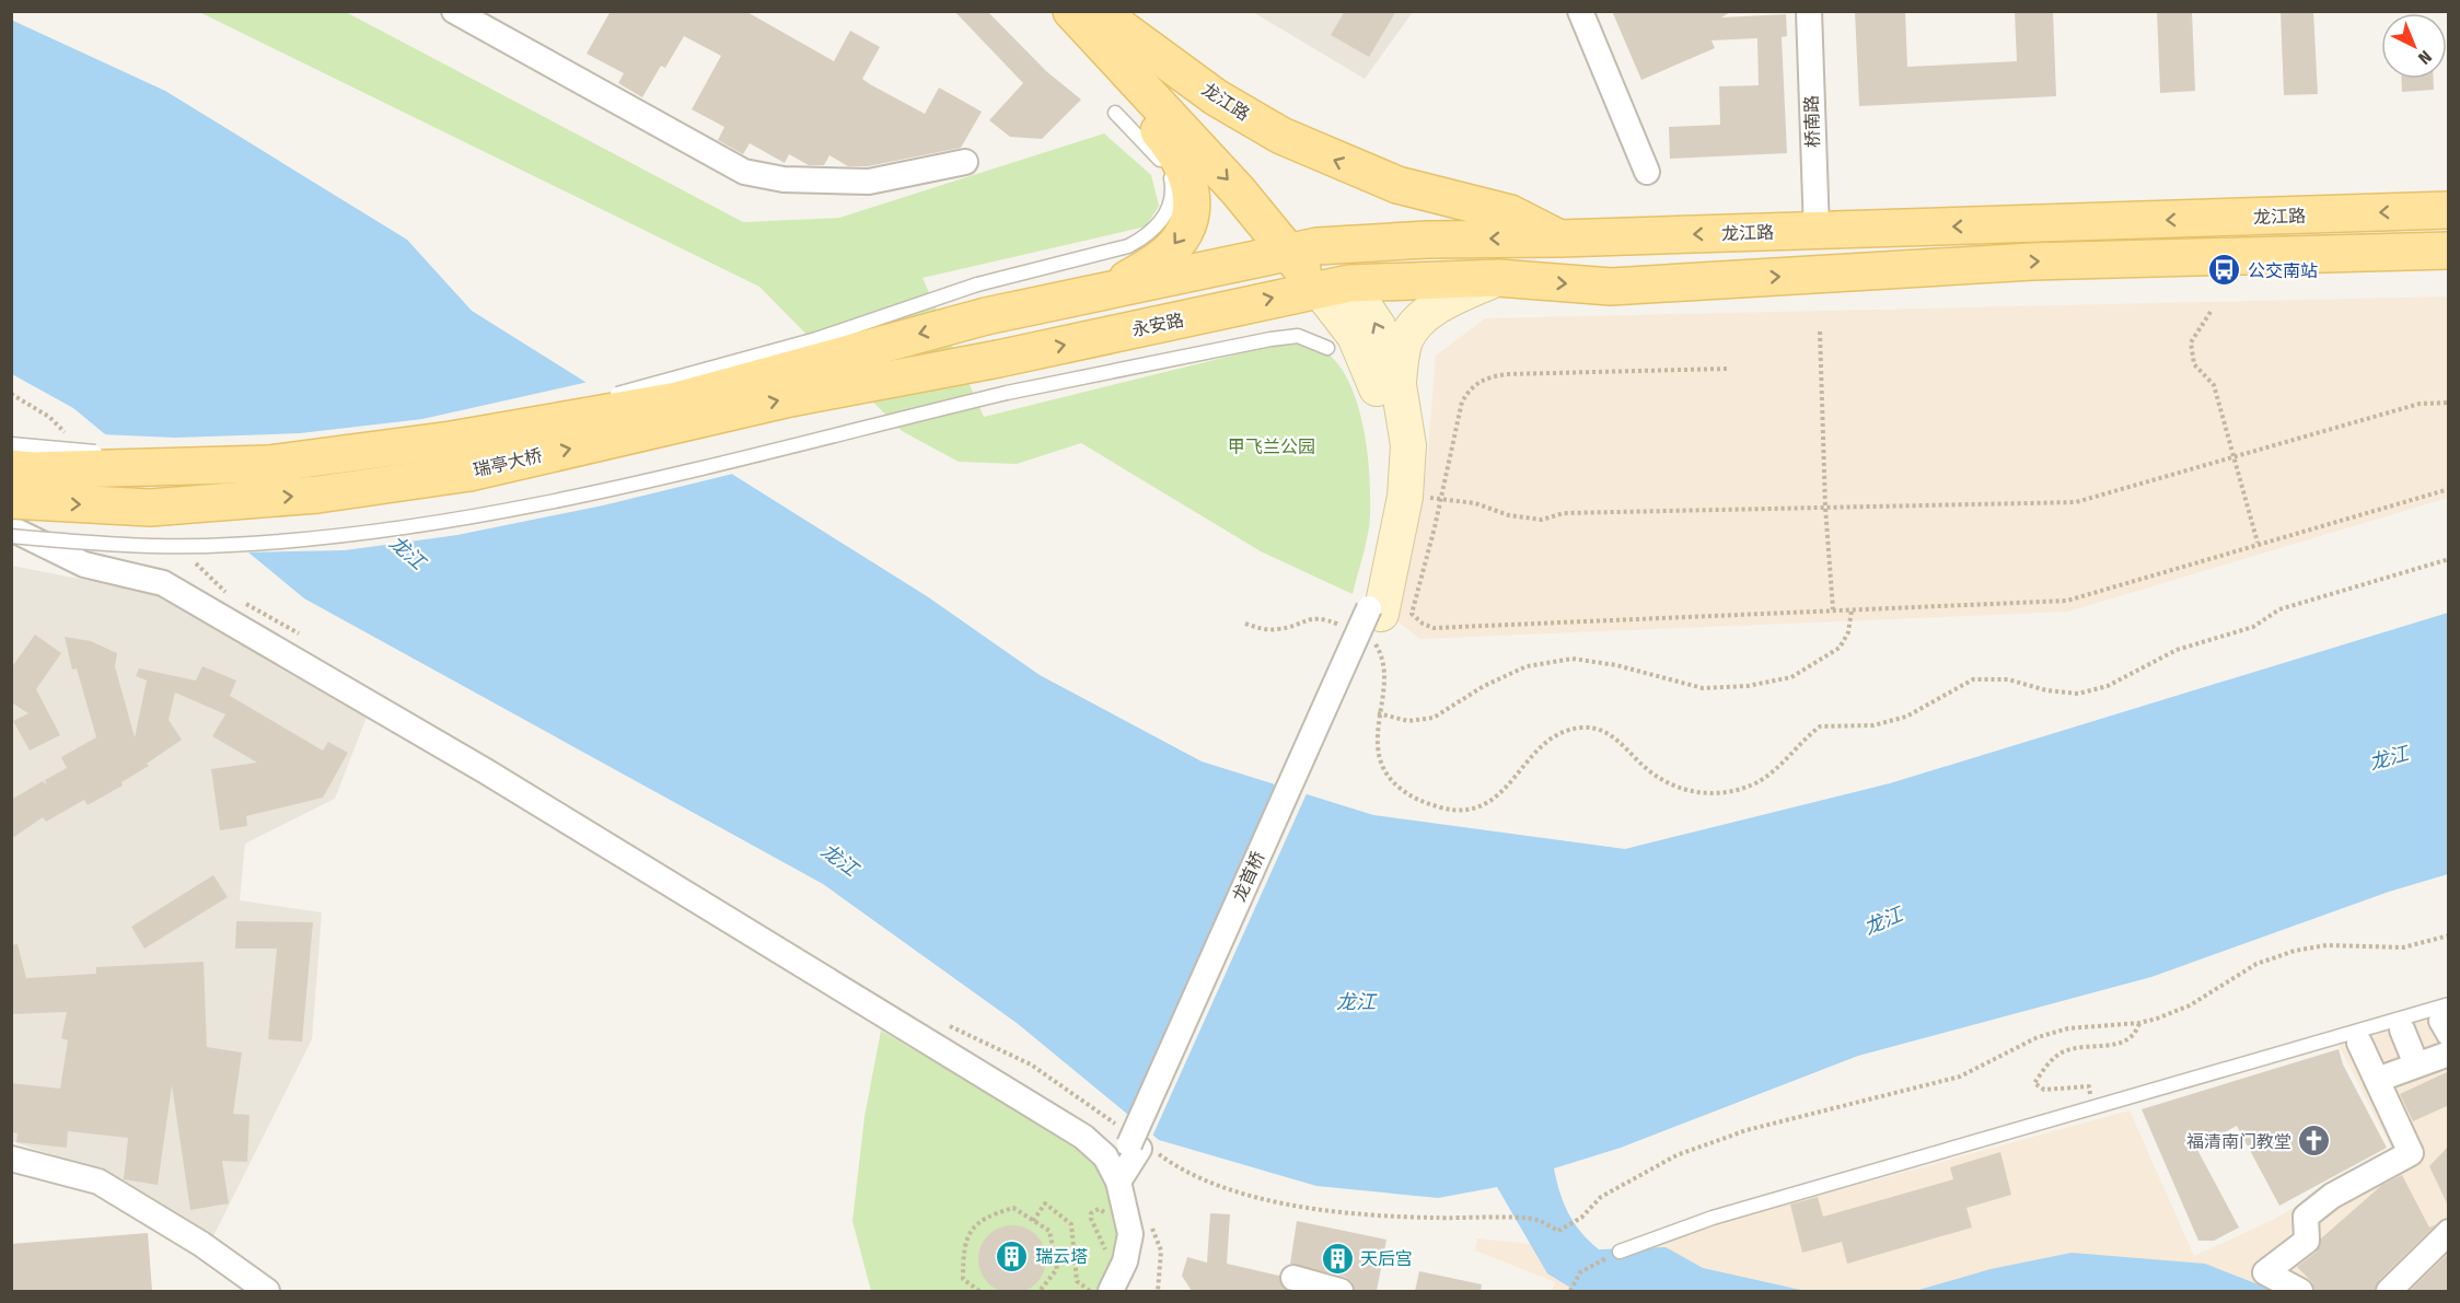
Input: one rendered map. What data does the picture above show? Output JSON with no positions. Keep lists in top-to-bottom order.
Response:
{
  "streets": {
    "main road": ["龙江路", "永安路", "瑞亭大桥"],
    "street": ["桥南路", "龙首桥"]
  },
  "crossings": [
    ["龙江路", "桥南路"],
    ["永安路", "瑞亭大桥"]
  ],
  "water": ["龙江"],
  "parks": ["甲飞兰公园"],
  "places": {
    "bus stop": ["公交南站"],
    "church": ["福清南门教堂"],
    "building": ["瑞云塔", "天后宫"]
  },
  "north": "bottom right"
}
